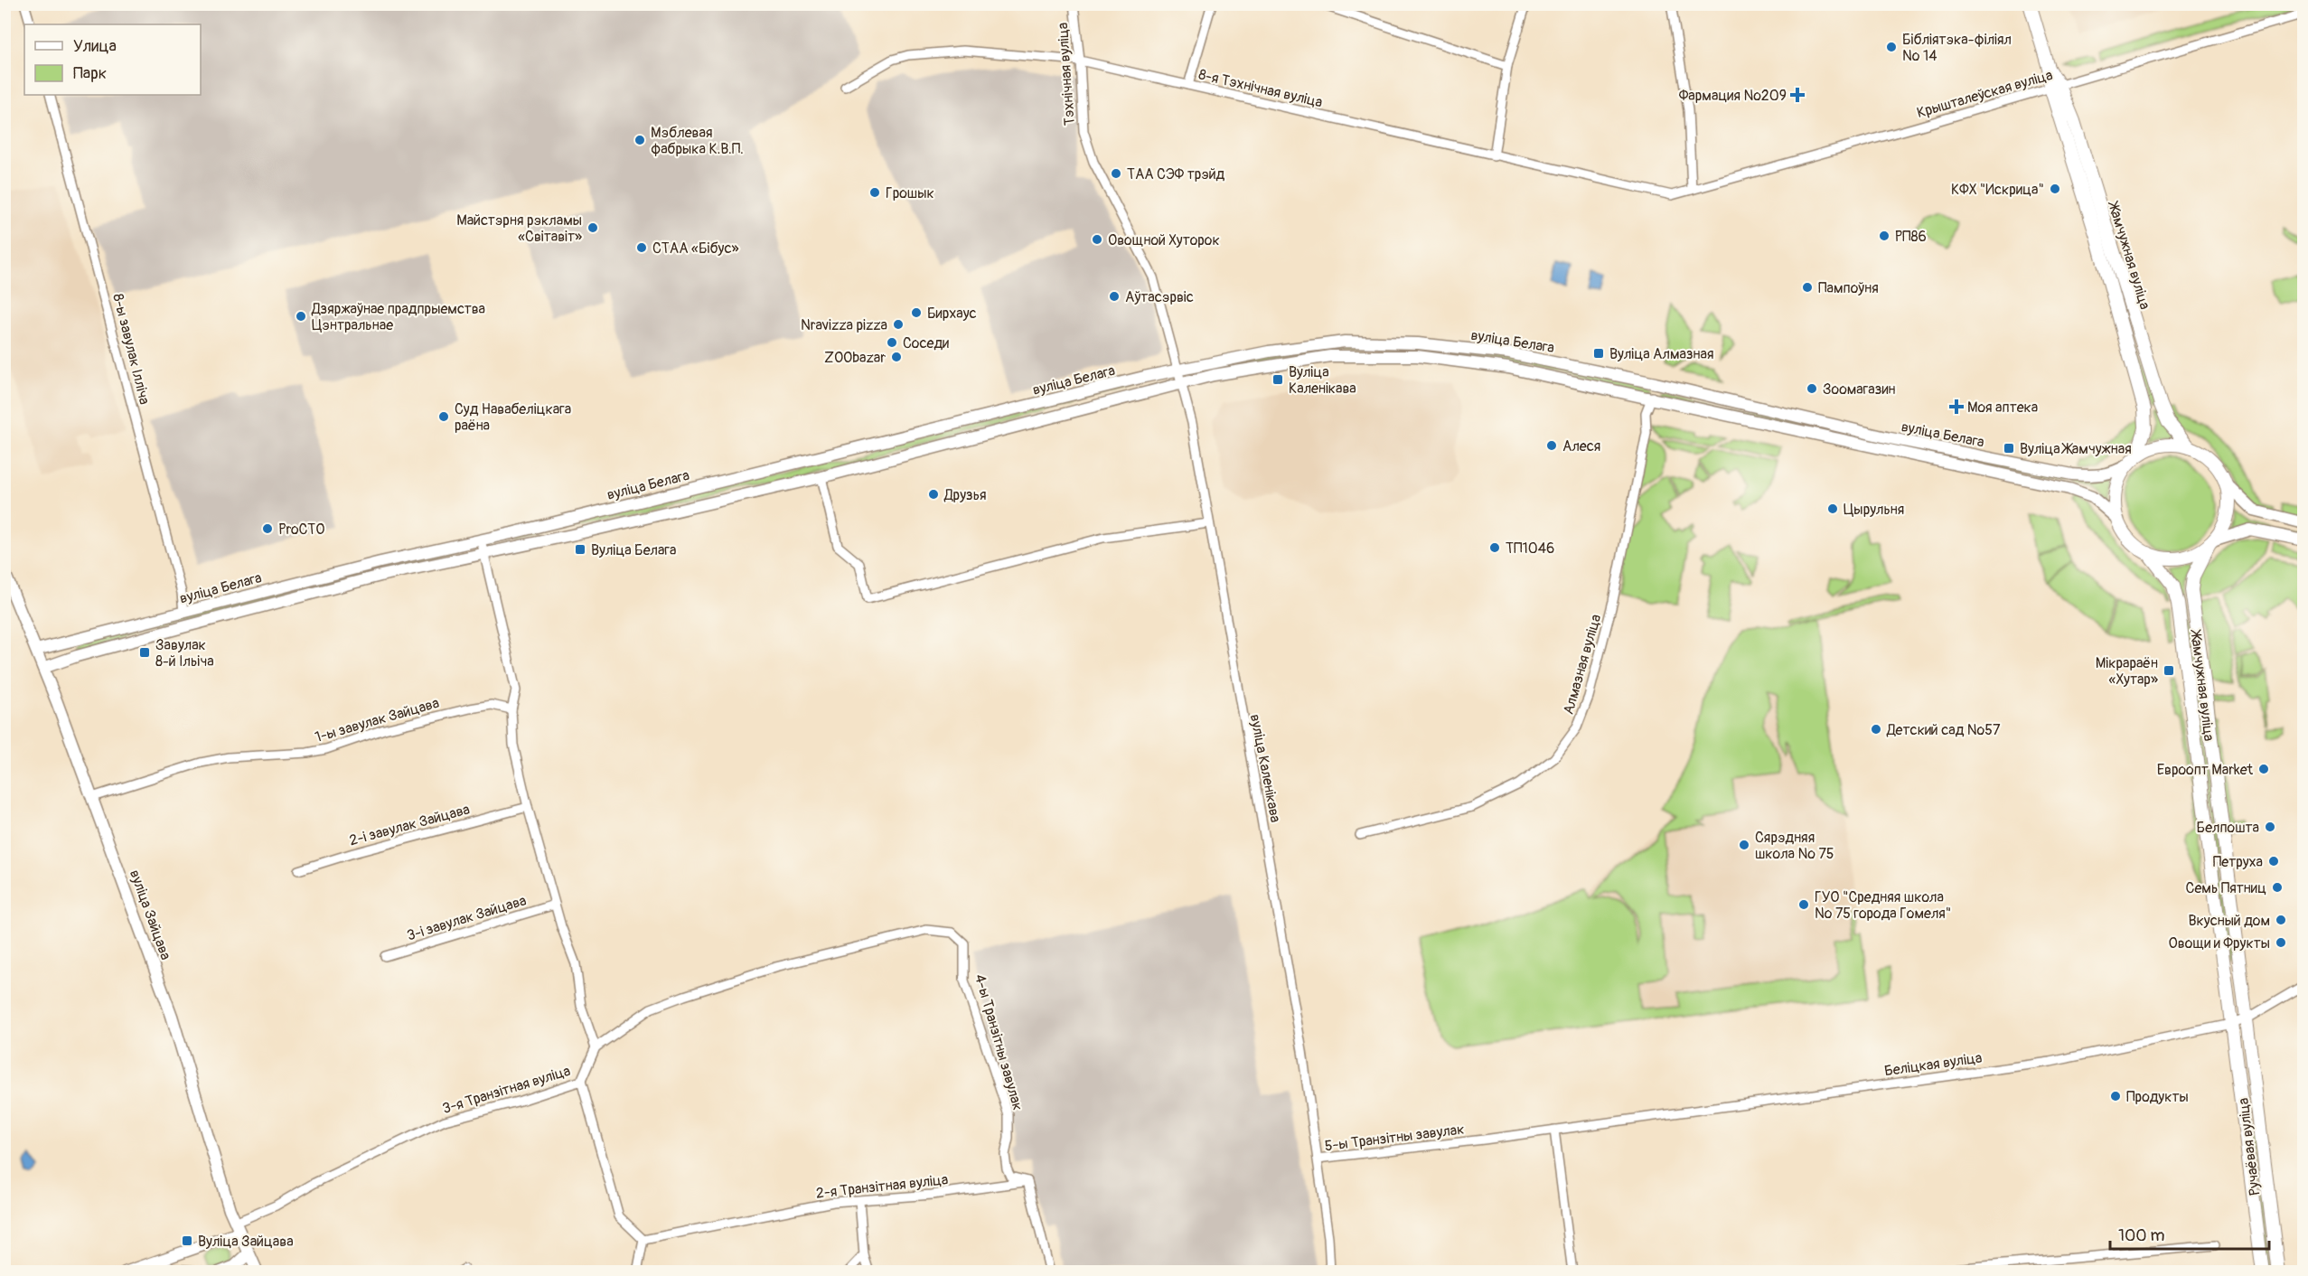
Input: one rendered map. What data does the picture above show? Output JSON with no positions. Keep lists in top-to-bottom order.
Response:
{
  "streets": {
    "main road": ["Жамчужная вуліца", "Ручаёвая вуліца"],
    "street": [
      "Тэхнічная вуліца",
      "8-я Тэхнічная вуліца",
      "Крышталеўская вуліца",
      "вуліца Белага",
      "8-ы завулак Ілліча",
      "Алмазная вуліца",
      "1-ы завулак Зайцава",
      "вуліца Каленікава",
      "2-і завулак Зайцава",
      "вуліца Зайцава",
      "3-і завулак Зайцава",
      "4-ы Транзітны завулак",
      "Беліцкая вуліца",
      "3-я Транзітная вуліца",
      "5-ы Транзітны завулак",
      "2-я Транзітная вуліца"
    ]
  },
  "crossings": [
    ["Тэхнічная вуліца", "8-я Тэхнічная вуліца"],
    ["Тэхнічная вуліца", "вуліца Белага"],
    ["Тэхнічная вуліца", "вуліца Каленікава"],
    ["8-я Тэхнічная вуліца", "Крышталеўская вуліца"],
    ["Крышталеўская вуліца", "Жамчужная вуліца"],
    ["Жамчужная вуліца", "вуліца Белага"],
    ["Жамчужная вуліца", "Беліцкая вуліца"],
    ["Жамчужная вуліца", "Ручаёвая вуліца"],
    ["вуліца Белага", "8-ы завулак Ілліча"],
    ["вуліца Белага", "Алмазная вуліца"],
    ["вуліца Белага", "вуліца Каленікава"],
    ["вуліца Белага", "вуліца Зайцава"],
    ["1-ы завулак Зайцава", "вуліца Зайцава"],
    ["вуліца Каленікава", "5-ы Транзітны завулак"],
    ["вуліца Зайцава", "3-я Транзітная вуліца"],
    ["4-ы Транзітны завулак", "3-я Транзітная вуліца"],
    ["4-ы Транзітны завулак", "2-я Транзітная вуліца"],
    ["Беліцкая вуліца", "5-ы Транзітны завулак"],
    ["Беліцкая вуліца", "Ручаёвая вуліца"]
  ],
  "places": {
    "other": [
      "Бібліятэка-філіял № 14",
      "Мэблевая фабрыка К.В.П.",
      "ТАА СЭФ трэйд",
      "КФХ \"Искрица\"",
      "Грошык",
      "Майстэрня рэкламы «Світавіт»",
      "РП86",
      "Овощной Хуторок",
      "СТАА «Бібус»",
      "Пампоўня",
      "Аўтасэрвіс",
      "Бирхаус",
      "Дзяржаўнае прадпрыемства Цэнтральнае",
      "Nravizza pizza",
      "Соседи",
      "ZOObazar",
      "Зоомагазин",
      "Суд Навабеліцкага раёна",
      "Алеся",
      "Друзья",
      "Цырульня",
      "ProСТО",
      "ТП1046",
      "Детский сад №57",
      "Евроопт Market",
      "Белпошта",
      "Сярэдняя школа № 75",
      "Петруха",
      "Семь Пятниц",
      "ГУО \"Средняя школа № 75 города Гомеля\"",
      "Вкусный дом",
      "Овощи и Фрукты",
      "Продукты"
    ],
    "health": ["Фармация №209", "Моя аптека"],
    "transit": [
      "Вуліца Алмазная",
      "Вуліца Каленікава",
      "Вуліца Жамчужная",
      "Вуліца Белага",
      "Завулак 8-й Ільіча",
      "Мікрараён «Хутар»",
      "Вуліца Зайцава"
    ]
  },
  "legend": ["Улица", "Парк"],
  "scale_bar": "100 m"
}
